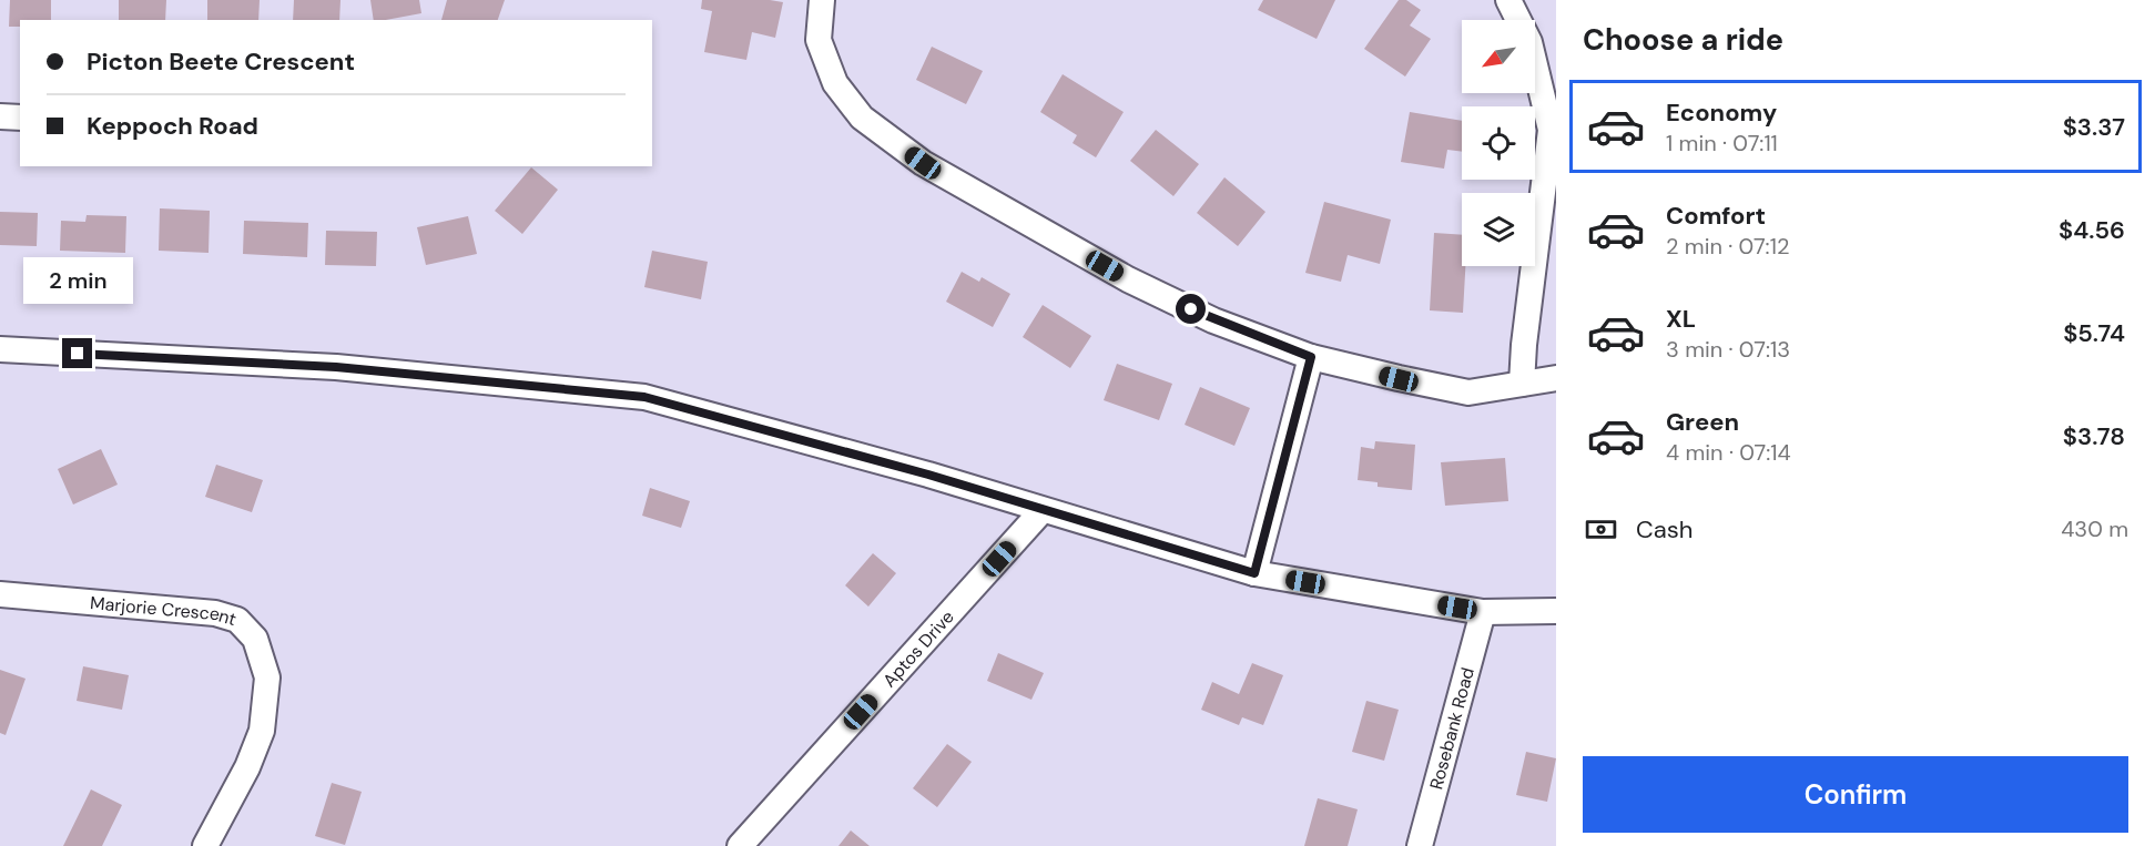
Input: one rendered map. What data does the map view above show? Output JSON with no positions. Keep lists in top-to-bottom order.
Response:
{
  "streets": {
    "street": ["Marjorie Crescent", "Aptos Drive", "Rosebank Road"]
  },
  "north": "bottom left",
  "page": {
    "heading": "Choose a ride",
    "banner": ["Picton Beete Crescent", "Keppoch Road"],
    "list": [
      {
        "name": "Economy",
        "note": "1 min · 07:11",
        "value": "$3.37"
      },
      {
        "name": "Comfort",
        "note": "2 min · 07:12",
        "value": "$4.56"
      },
      {
        "name": "XL",
        "note": "3 min · 07:13",
        "value": "$5.74"
      },
      {
        "name": "Green",
        "note": "4 min · 07:14",
        "value": "$3.78"
      }
    ],
    "bubble": "2 min",
    "pay": ["Cash", "430 m"],
    "buttons": "Confirm"
  }
}
